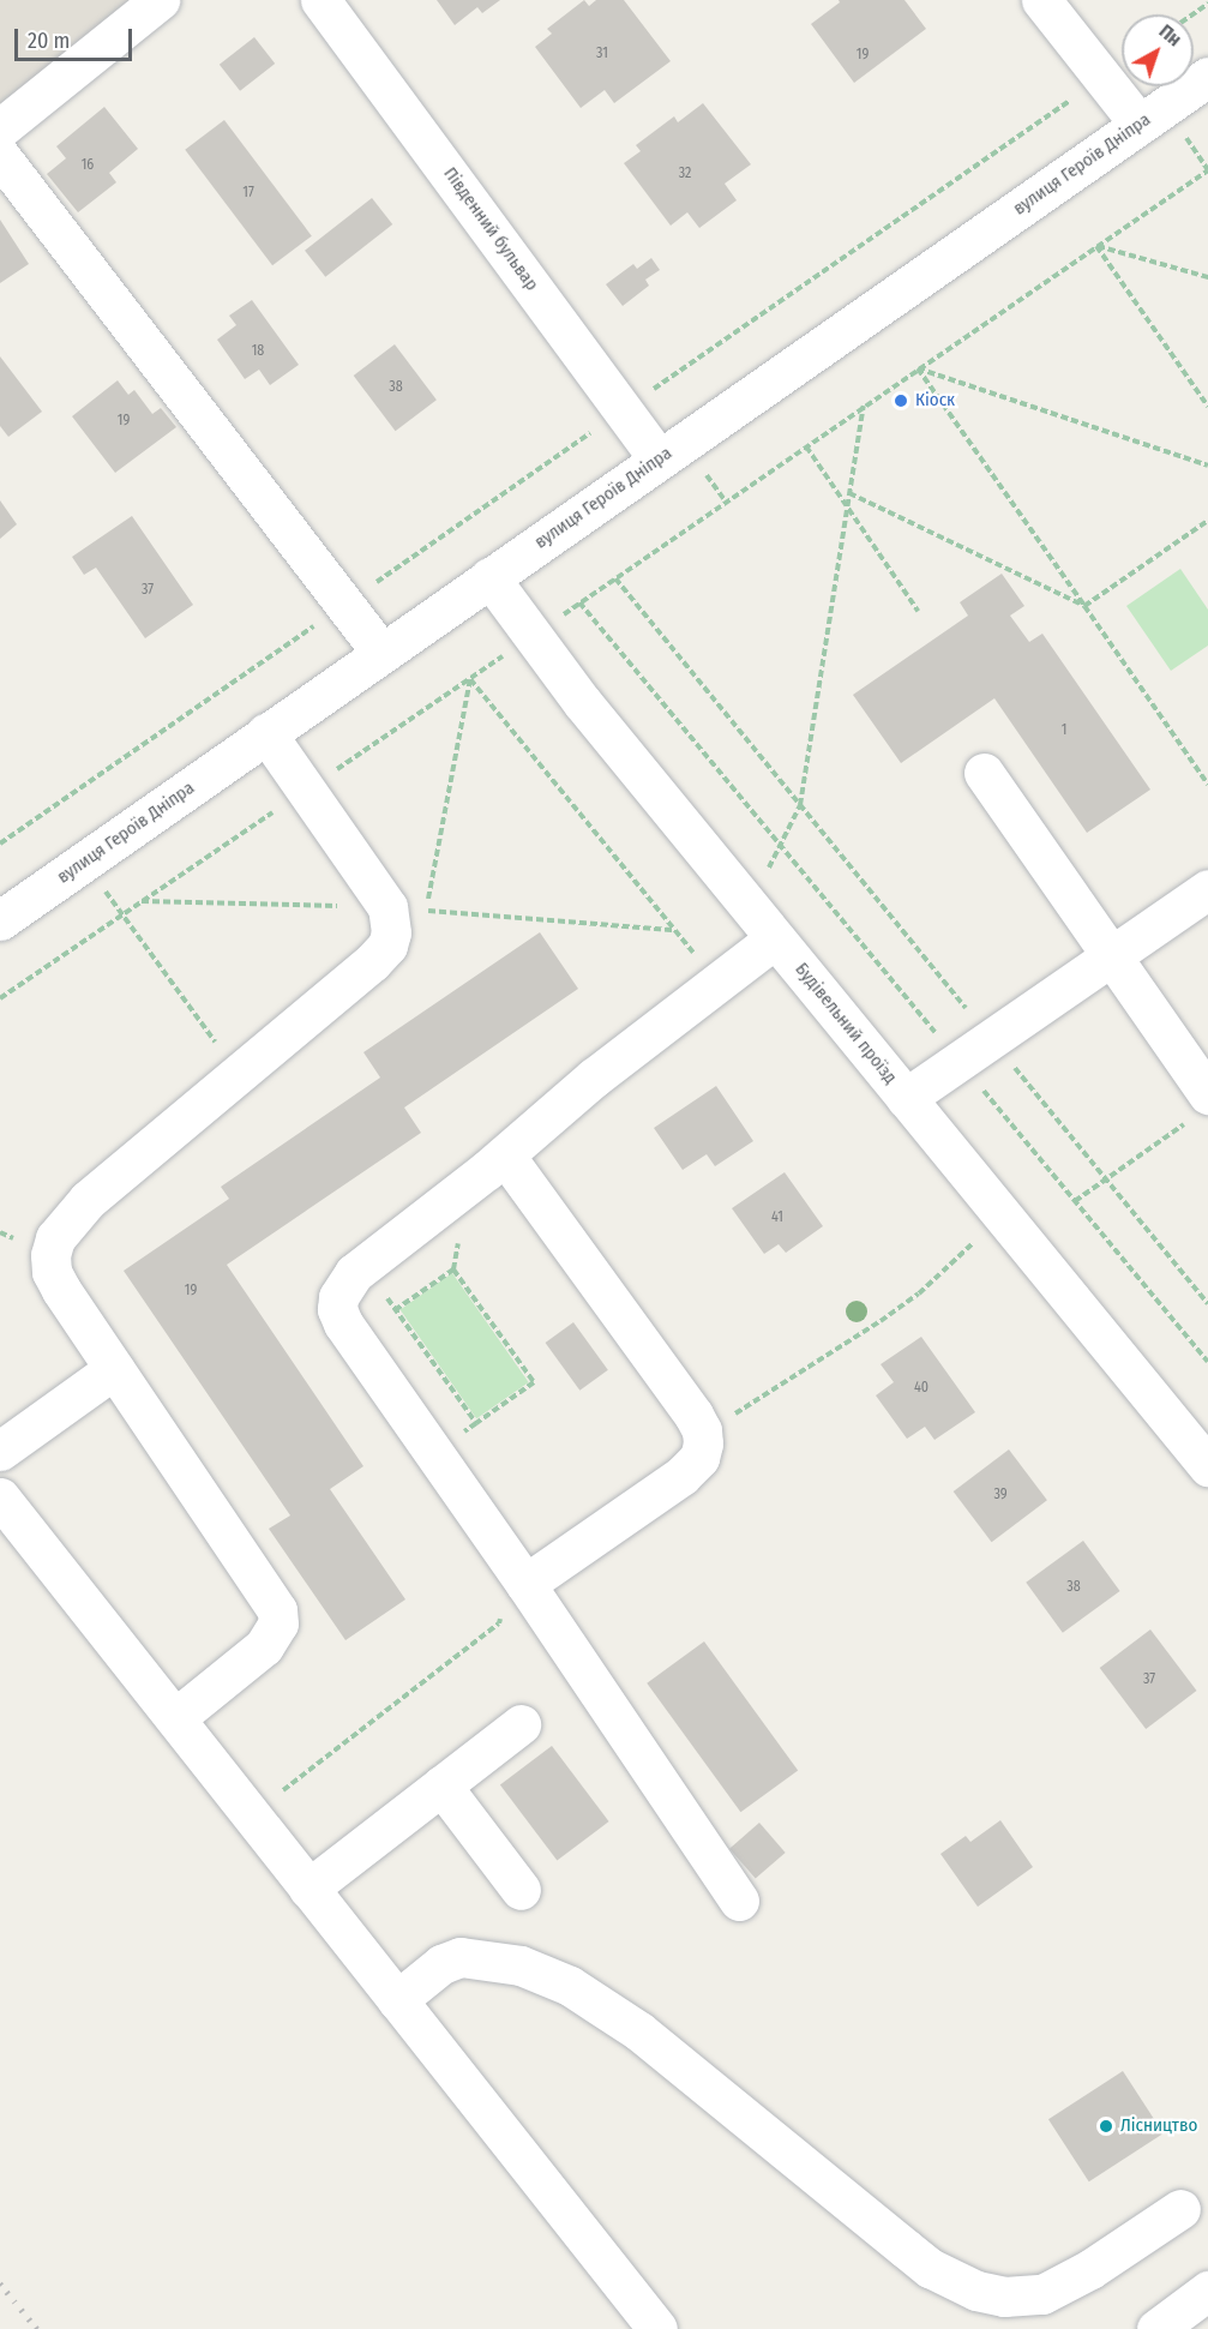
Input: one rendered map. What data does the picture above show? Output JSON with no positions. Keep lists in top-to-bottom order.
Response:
{
  "streets": {
    "street": ["вулиця Героїв Дніпра", "Південний бульвар", "Будівельний проїзд"]
  },
  "crossings": [
    ["вулиця Героїв Дніпра", "Південний бульвар"],
    ["вулиця Героїв Дніпра", "Будівельний проїзд"]
  ],
  "places": ["Кіоск", "Лісництво"],
  "house_numbers": [
    "31",
    "19",
    "16",
    "32",
    "17",
    "18",
    "38",
    "19",
    "37",
    "1",
    "41",
    "19",
    "40",
    "39",
    "38",
    "37"
  ],
  "scale_bar": "20 m",
  "north": "top right"
}
